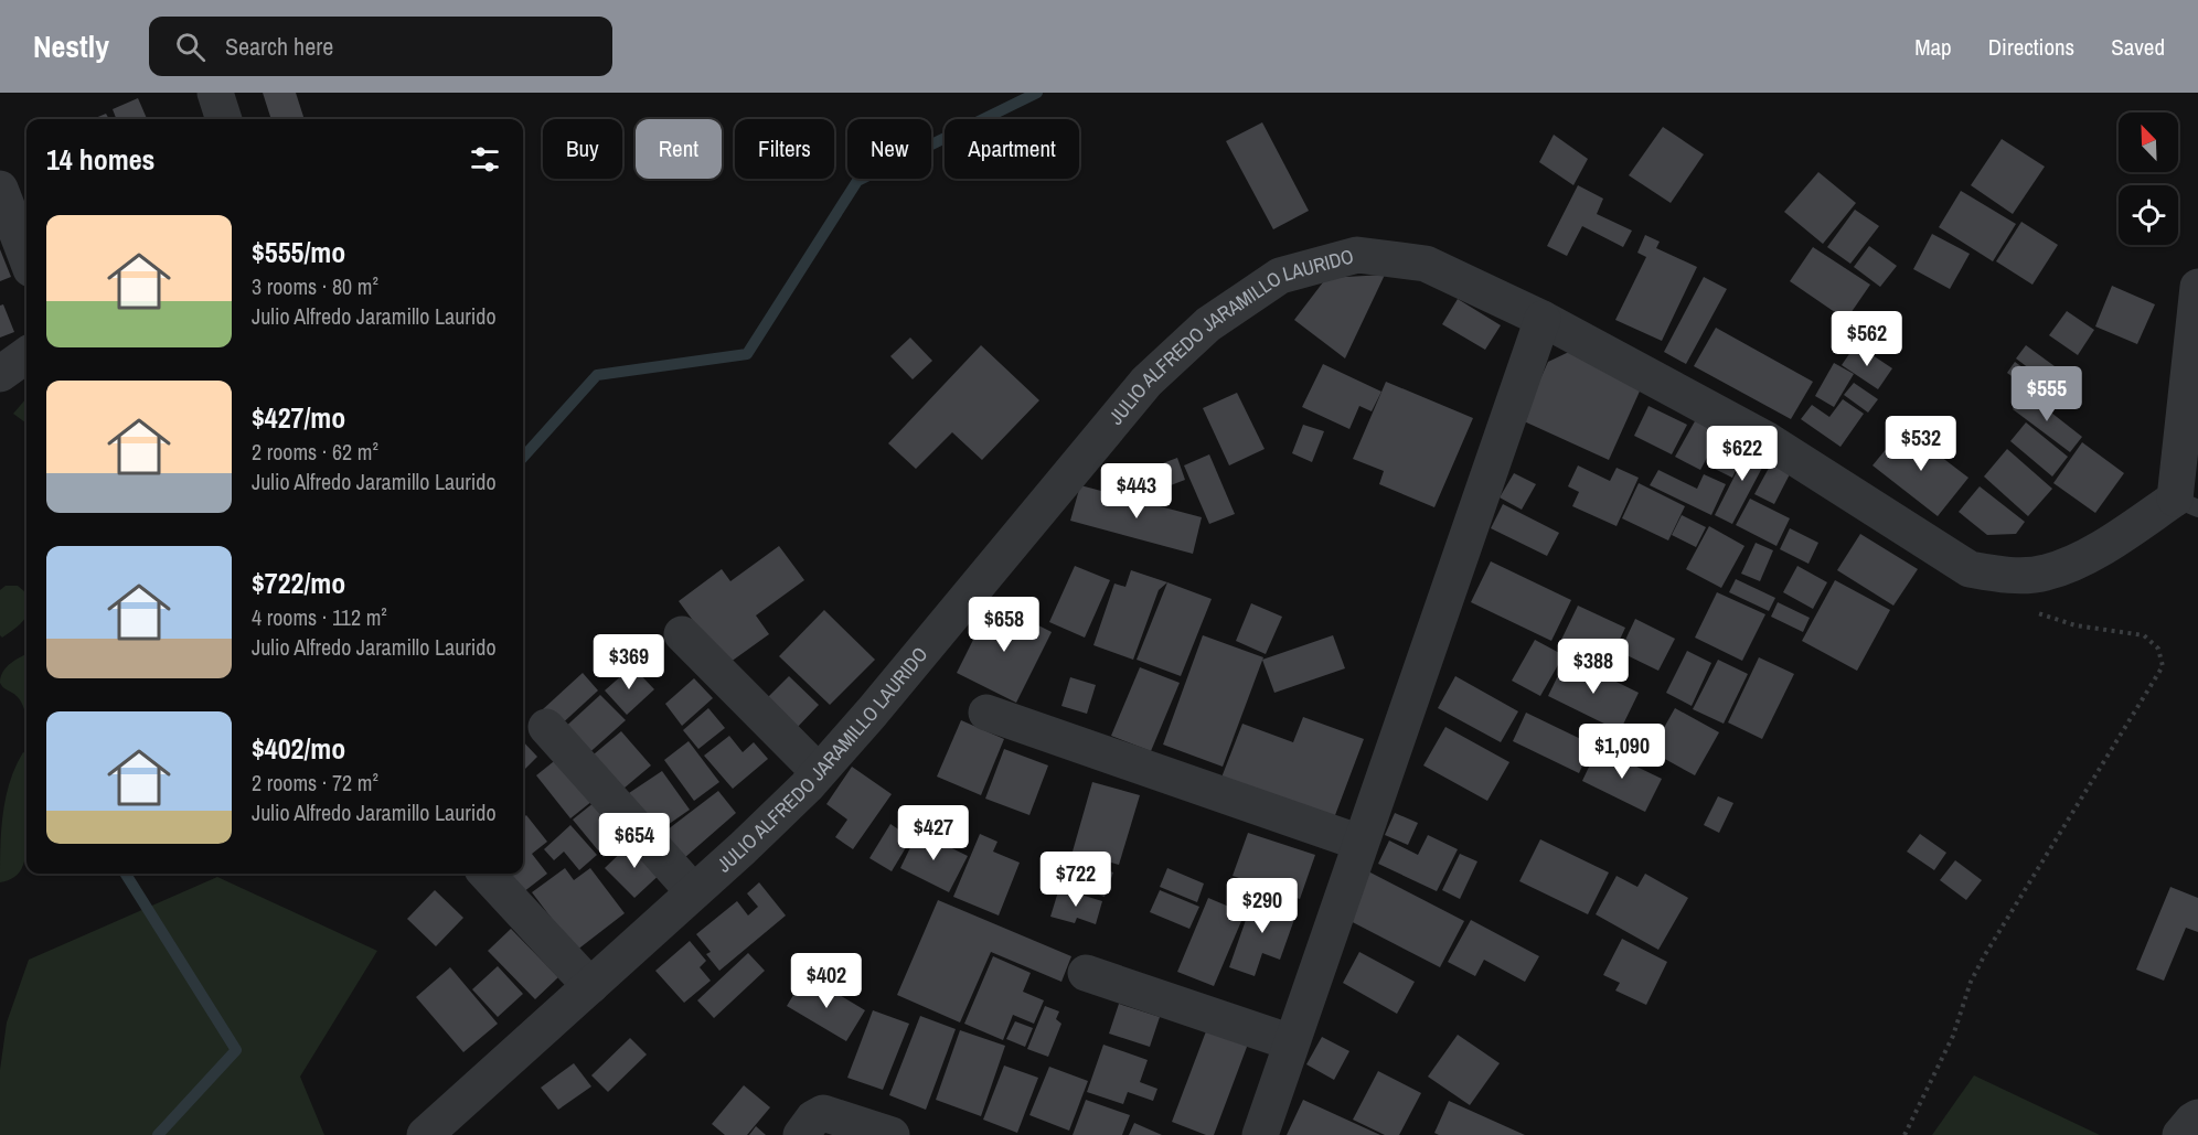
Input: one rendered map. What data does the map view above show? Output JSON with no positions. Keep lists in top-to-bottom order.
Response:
{
  "streets": {
    "street": ["JULIO ALFREDO JARAMILLO LAURIDO"]
  },
  "north": "top left",
  "page": {
    "header": "Nestly",
    "search": "Search here",
    "nav": ["Map", "Directions", "Saved"],
    "chip": [
      "Buy",
      "Rent",
      "Filters",
      "New",
      "Apartment"
    ],
    "heading": "14 homes",
    "list": [
      {
        "name": "$555/mo",
        "note": "3 rooms · 80 m² · Julio Alfredo Jaramillo Laurido"
      },
      {
        "name": "$427/mo",
        "note": "2 rooms · 62 m² · Julio Alfredo Jaramillo Laurido"
      },
      {
        "name": "$722/mo",
        "note": "4 rooms · 112 m² · Julio Alfredo Jaramillo Laurido"
      },
      {
        "name": "$402/mo",
        "note": "2 rooms · 72 m² · Julio Alfredo Jaramillo Laurido"
      }
    ],
    "price": [
      "$562",
      "$555",
      "$532",
      "$622",
      "$443",
      "$658",
      "$369",
      "$388",
      "$1,090",
      "$427",
      "$654",
      "$722",
      "$290",
      "$402"
    ]
  }
}
